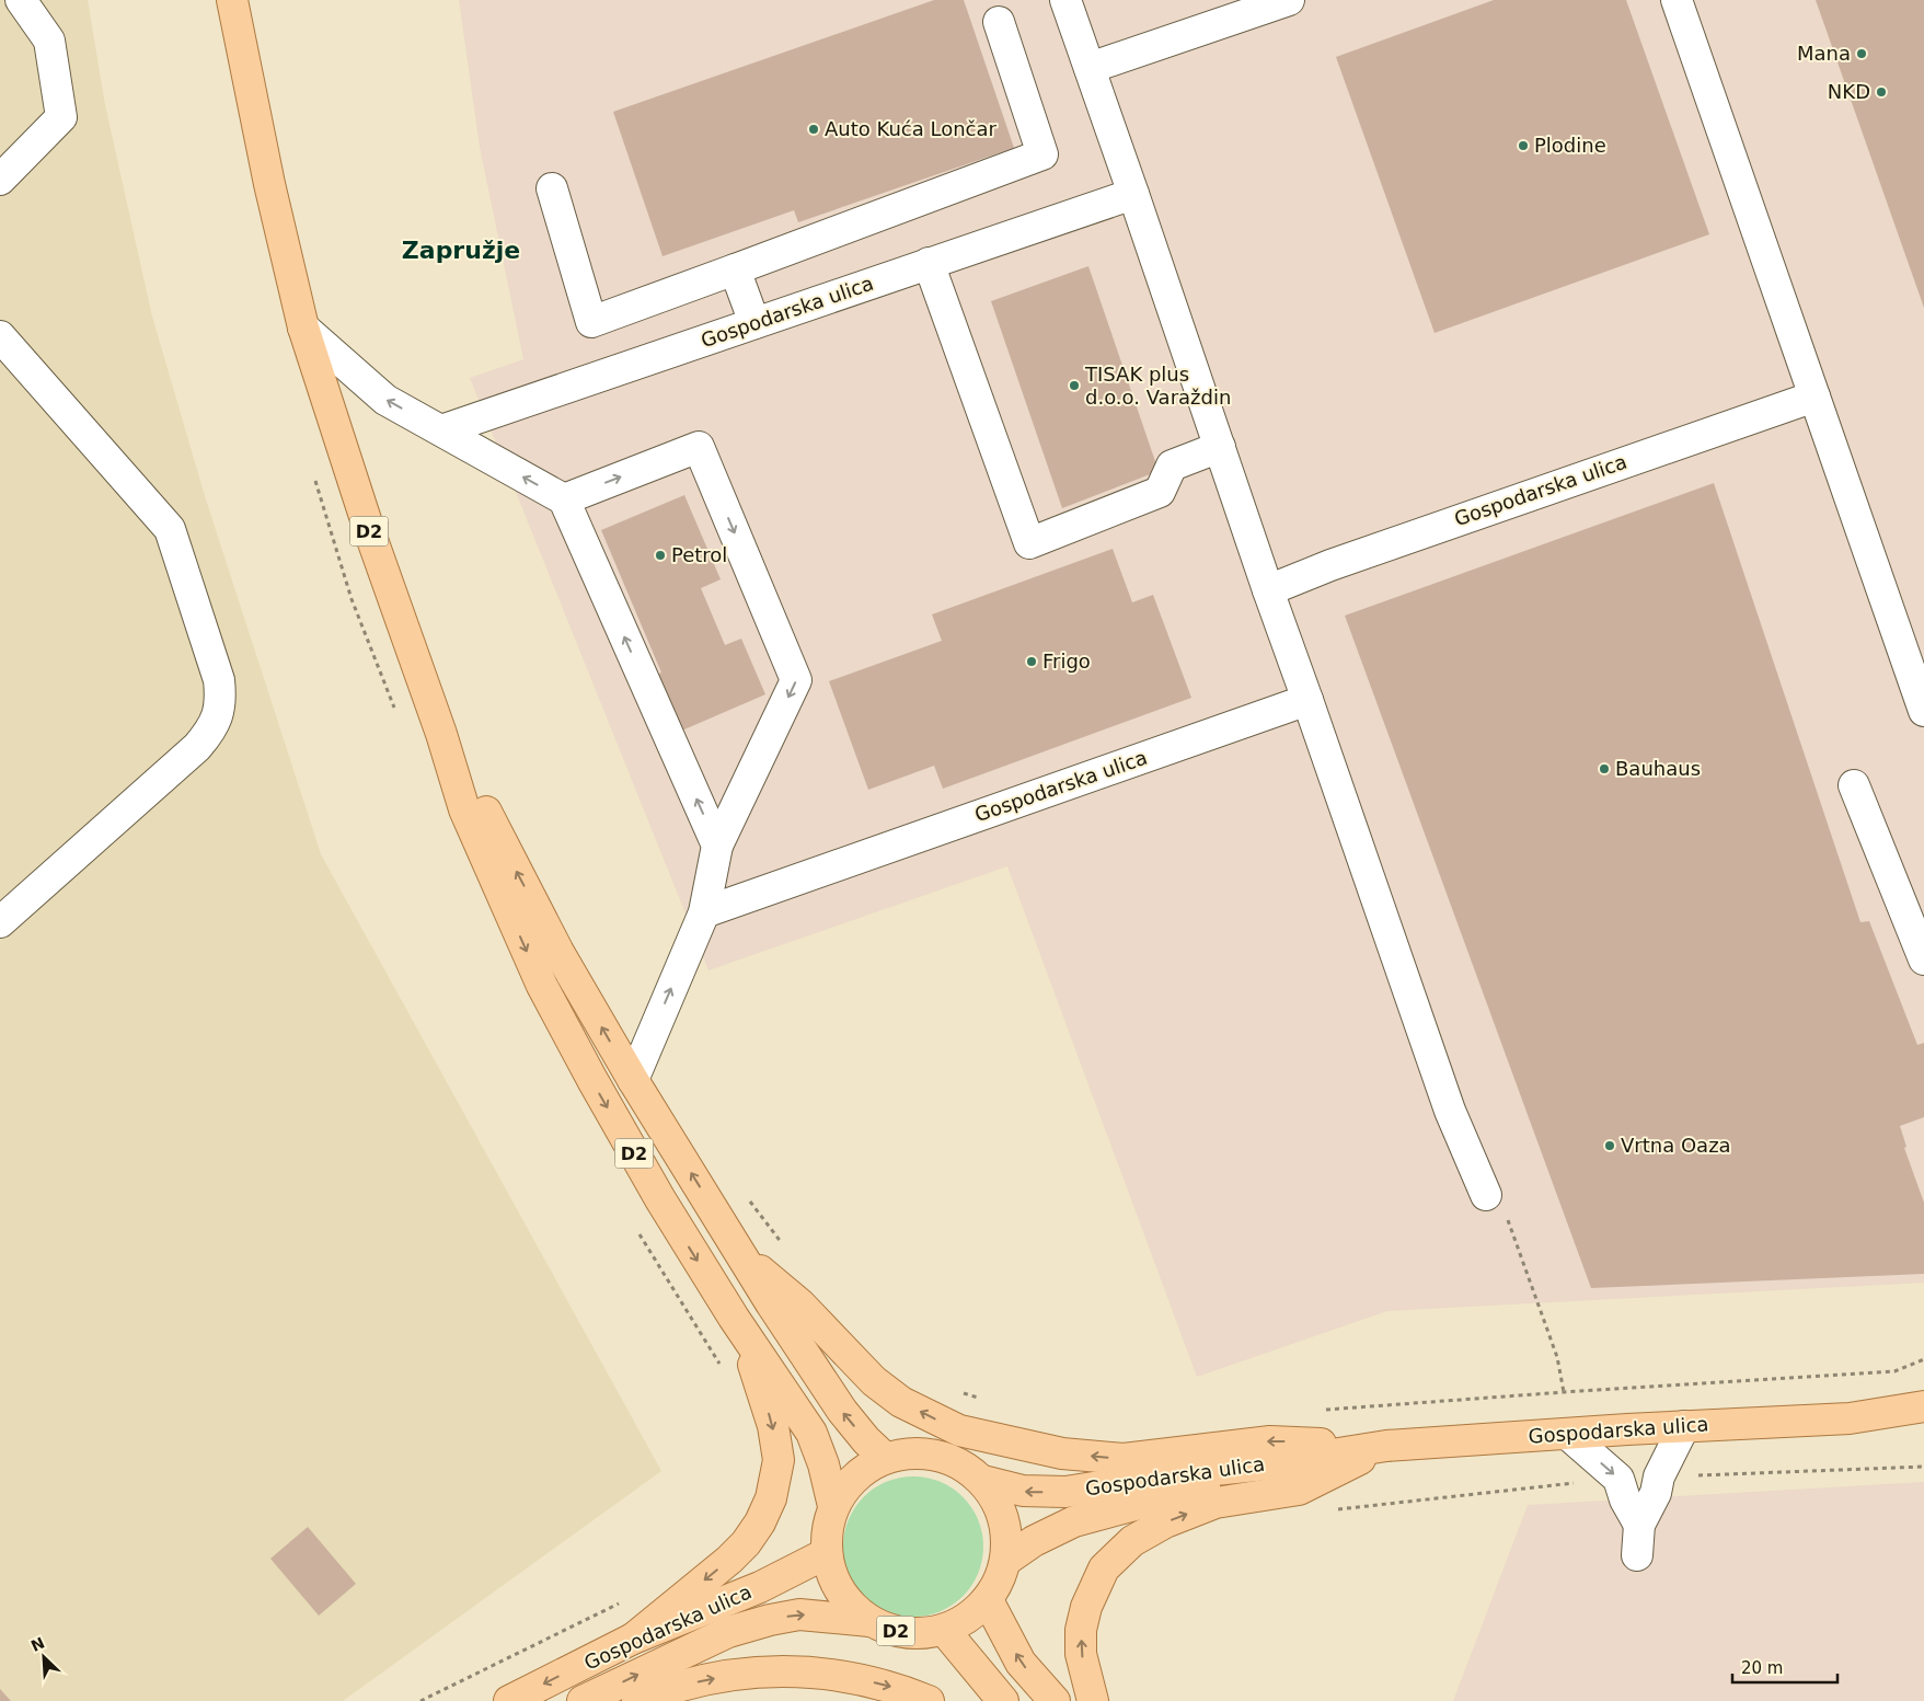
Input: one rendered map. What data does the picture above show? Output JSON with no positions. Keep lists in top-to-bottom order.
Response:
{
  "streets": {
    "main road": ["Gospodarska ulica", "D2"]
  },
  "crossings": [
    ["Gospodarska ulica", "D2"]
  ],
  "districts": ["Zapružje"],
  "places": [
    "Mana",
    "NKD",
    "Auto Kuća Lončar",
    "Plodine",
    "TISAK plus d.o.o. Varaždin",
    "Petrol",
    "Frigo",
    "Bauhaus",
    "Vrtna Oaza"
  ],
  "scale_bar": "20 m",
  "north": "top left"
}
